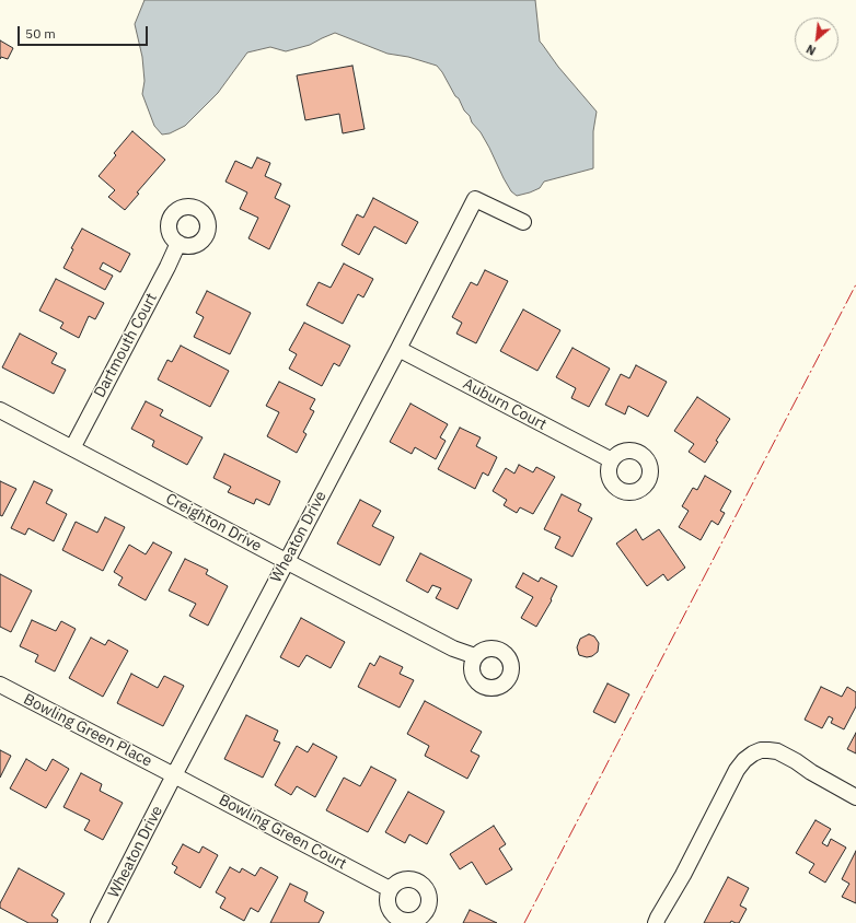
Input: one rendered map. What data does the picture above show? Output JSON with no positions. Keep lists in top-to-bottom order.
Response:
{
  "streets": {
    "street": [
      "Dartmouth Court",
      "Auburn Court",
      "Creighton Drive",
      "Wheaton Drive",
      "Bowling Green Place",
      "Bowling Green Court"
    ]
  },
  "crossings": [
    ["Dartmouth Court", "Creighton Drive"],
    ["Auburn Court", "Wheaton Drive"],
    ["Creighton Drive", "Wheaton Drive"],
    ["Wheaton Drive", "Bowling Green Place"],
    ["Wheaton Drive", "Bowling Green Court"],
    ["Bowling Green Place", "Bowling Green Court"]
  ],
  "scale_bar": "50 m",
  "north": "bottom left"
}
